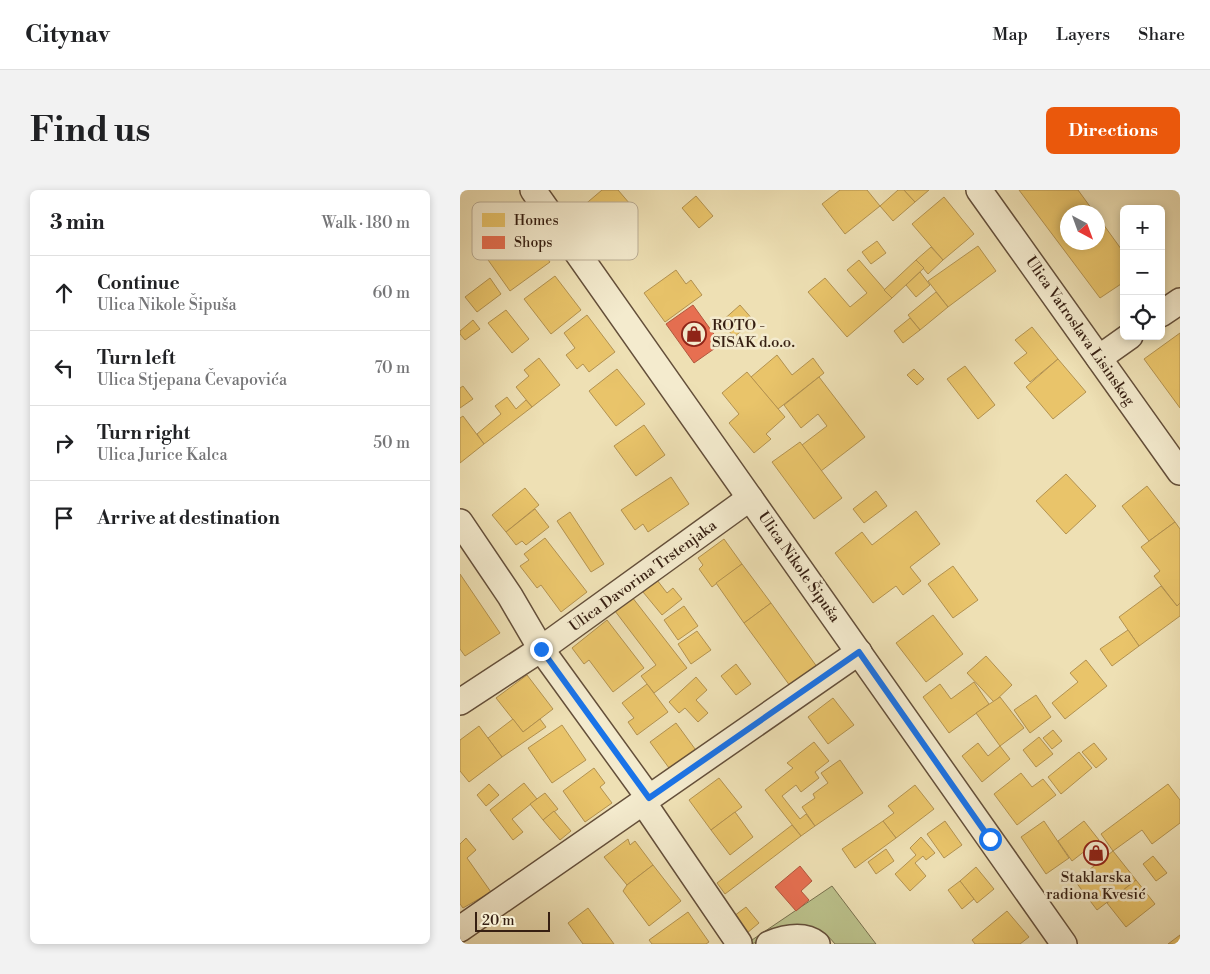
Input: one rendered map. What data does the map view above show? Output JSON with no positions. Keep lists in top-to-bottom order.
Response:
{
  "streets": {
    "street": ["Ulica Vatroslava Lisinskog", "Ulica Nikole Šipuša", "Ulica Davorina Trstenjaka"]
  },
  "crossings": [
    ["Ulica Nikole Šipuša", "Ulica Davorina Trstenjaka"]
  ],
  "places": {
    "shop": ["ROTO - SISAK d.o.o.", "Staklarska radiona Kvesić"]
  },
  "legend": ["Homes", "Shops"],
  "scale_bar": "20 m",
  "north": "bottom right",
  "page": {
    "header": "Citynav",
    "nav": ["Map", "Layers", "Share"],
    "buttons": "Directions",
    "title": "Find us",
    "heading": ["3 min", "Walk · 180 m"],
    "map_buttons": ["+", "−"],
    "list": [
      ["Continue", "Ulica Nikole Šipuša", "60 m"],
      ["Turn left", "Ulica Stjepana Čevapovića", "70 m"],
      ["Turn right", "Ulica Jurice Kalca", "50 m"],
      "Arrive at destination"
    ],
    "scale": "20 m"
  }
}
